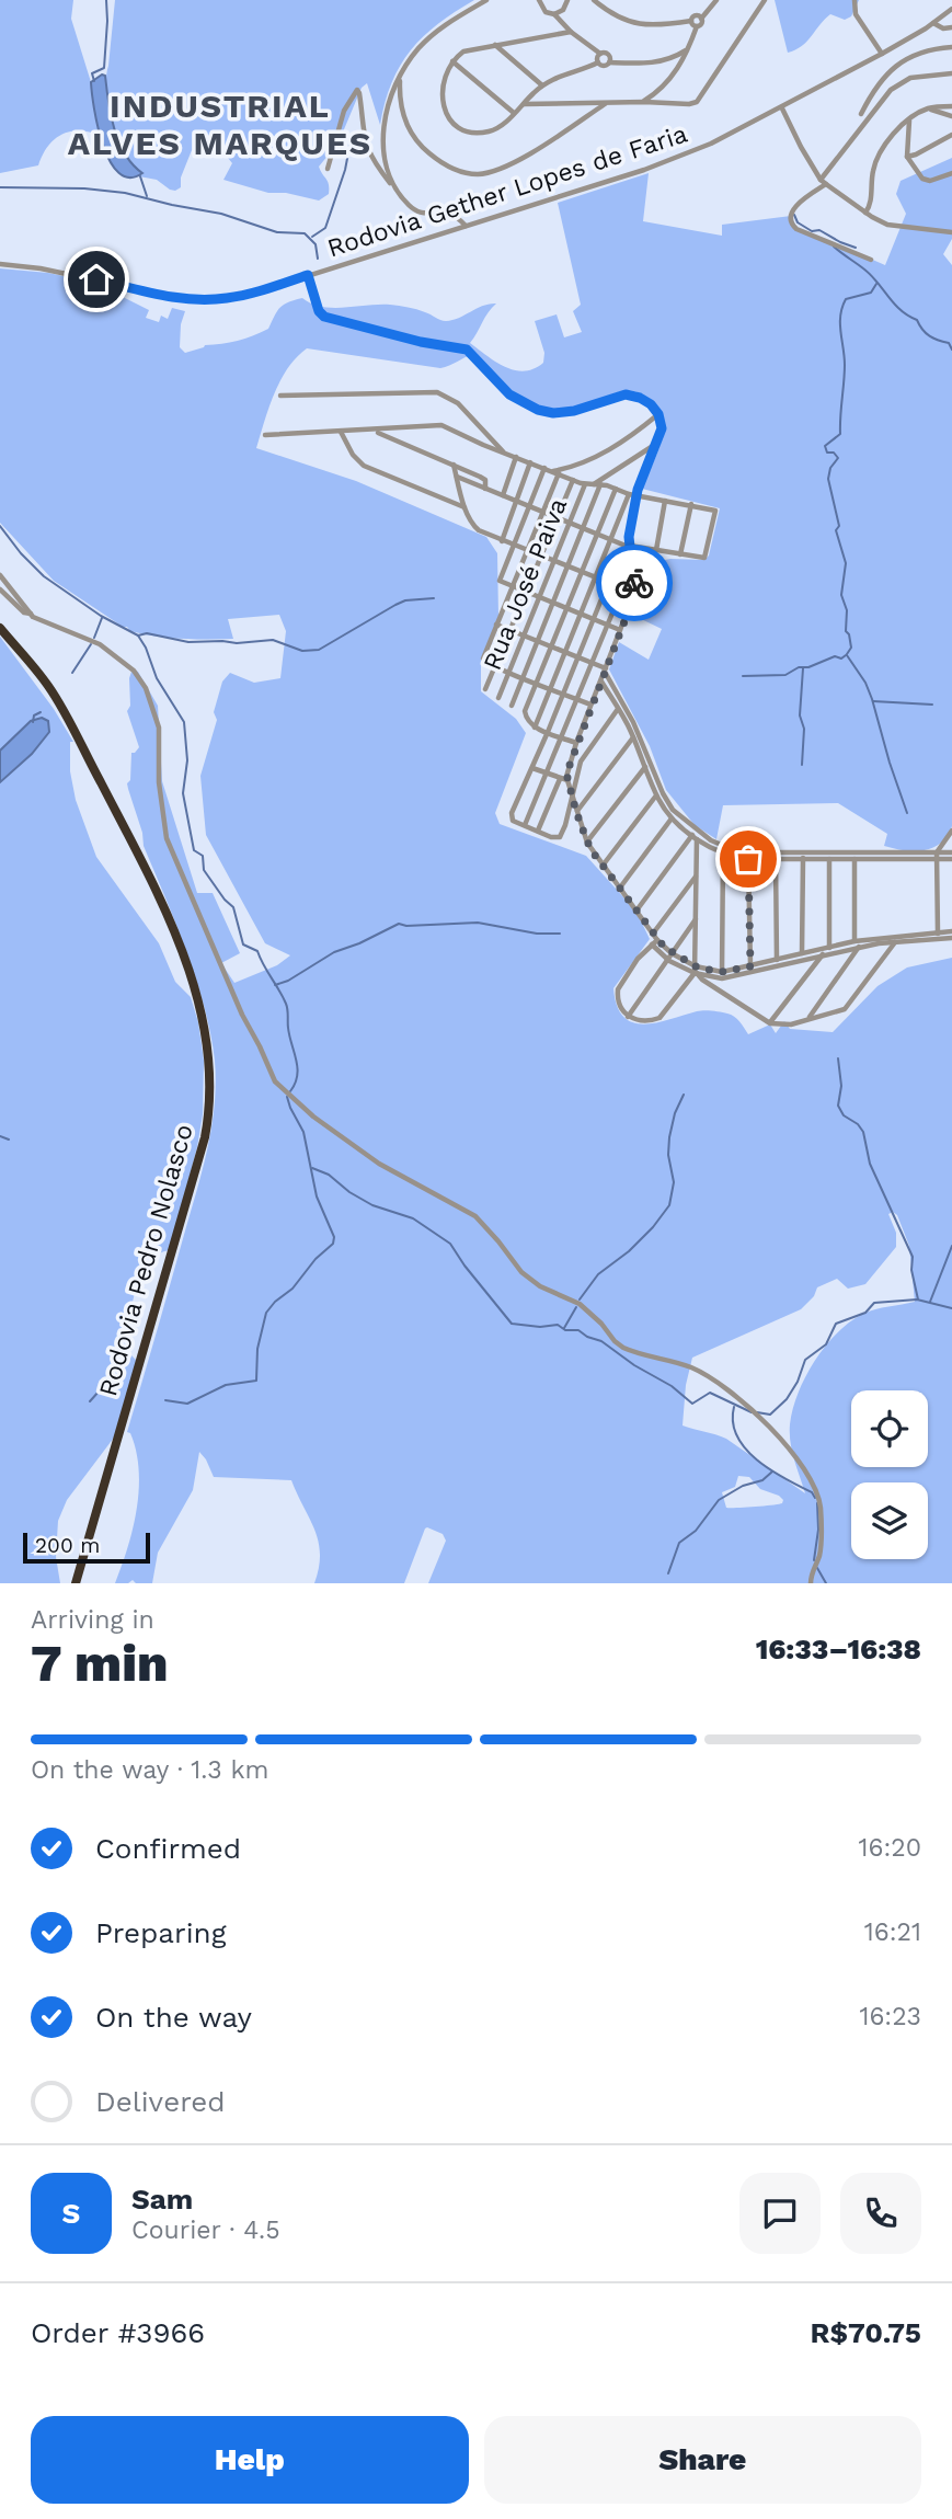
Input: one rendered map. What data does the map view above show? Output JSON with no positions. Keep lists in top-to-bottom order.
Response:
{
  "streets": {
    "highway": ["Rodovia Pedro Nolasco"],
    "street": ["Rodovia Gether Lopes de Faria", "Rua José Paiva"]
  },
  "districts": ["INDUSTRIAL ALVES MARQUES"],
  "scale_bar": "200 m",
  "page": {
    "scale": "200 m",
    "heading": ["7 min", "Arriving in", "16:33–16:38"],
    "panel": [
      "Sam",
      "Courier · 4.5",
      "Order #3966",
      "R$70.75"
    ],
    "bar": "On the way · 1.3 km",
    "list": [
      ["Confirmed", "16:20"],
      ["Preparing", "16:21"],
      ["On the way", "16:23"],
      "Delivered"
    ],
    "round": "S",
    "buttons": ["Help", "Share"]
  }
}
